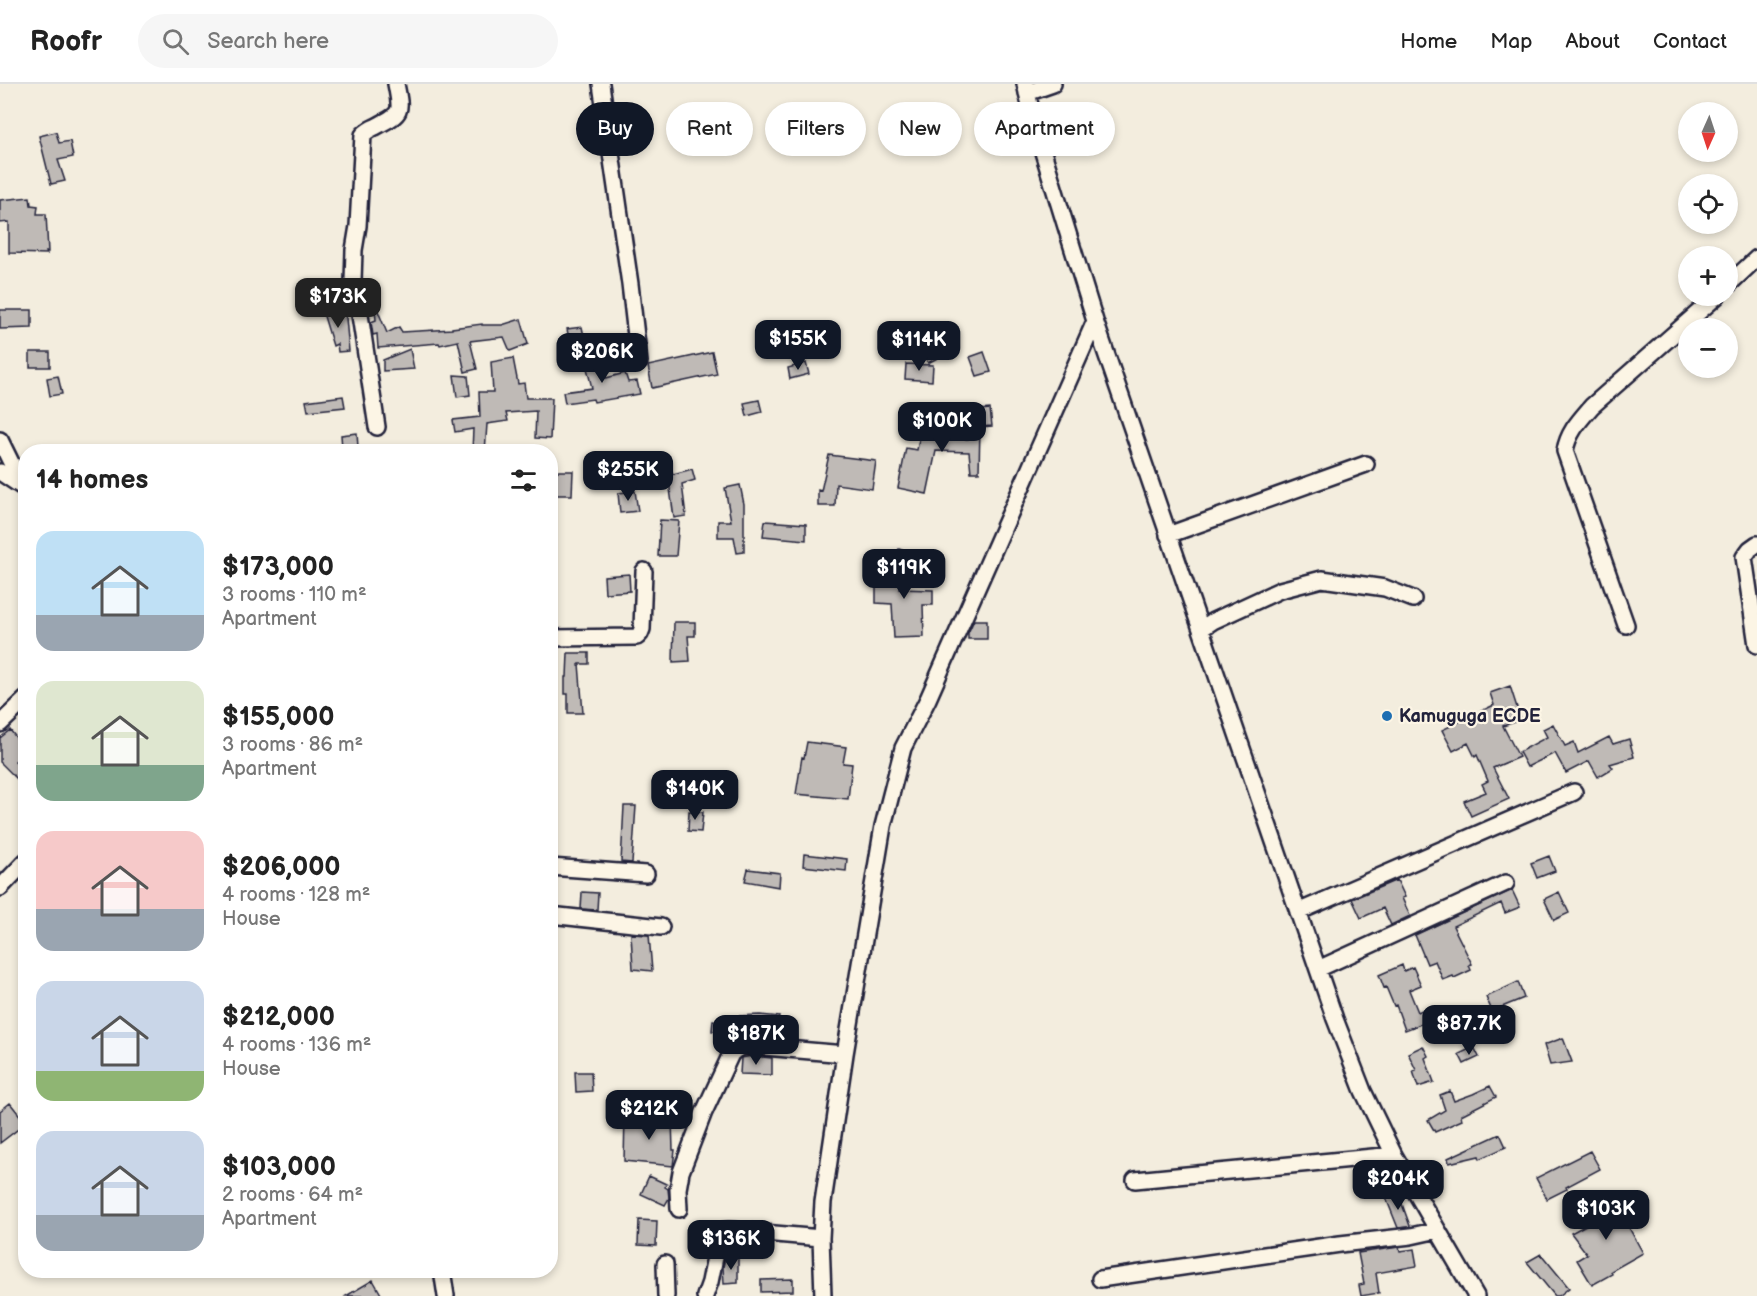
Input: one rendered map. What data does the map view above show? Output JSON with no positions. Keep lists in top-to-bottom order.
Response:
{
  "places": ["Kamuguga ECDE"],
  "north": "bottom",
  "page": {
    "header": "Roofr",
    "search": "Search here",
    "nav": [
      "Home",
      "Map",
      "About",
      "Contact"
    ],
    "map_buttons": ["+", "−"],
    "chip": [
      "Buy",
      "Rent",
      "Filters",
      "New",
      "Apartment"
    ],
    "price": [
      "$173K",
      "$155K",
      "$114K",
      "$206K",
      "$100K",
      "$255K",
      "$119K",
      "$140K",
      "$87.7K",
      "$187K",
      "$212K",
      "$204K",
      "$103K",
      "$136K"
    ],
    "heading": "14 homes",
    "list": [
      {
        "name": "$173,000",
        "note": "3 rooms · 110 m² · Apartment"
      },
      {
        "name": "$155,000",
        "note": "3 rooms · 86 m² · Apartment"
      },
      {
        "name": "$206,000",
        "note": "4 rooms · 128 m² · House"
      },
      {
        "name": "$212,000",
        "note": "4 rooms · 136 m² · House"
      },
      {
        "name": "$103,000",
        "note": "2 rooms · 64 m² · Apartment"
      }
    ]
  }
}
